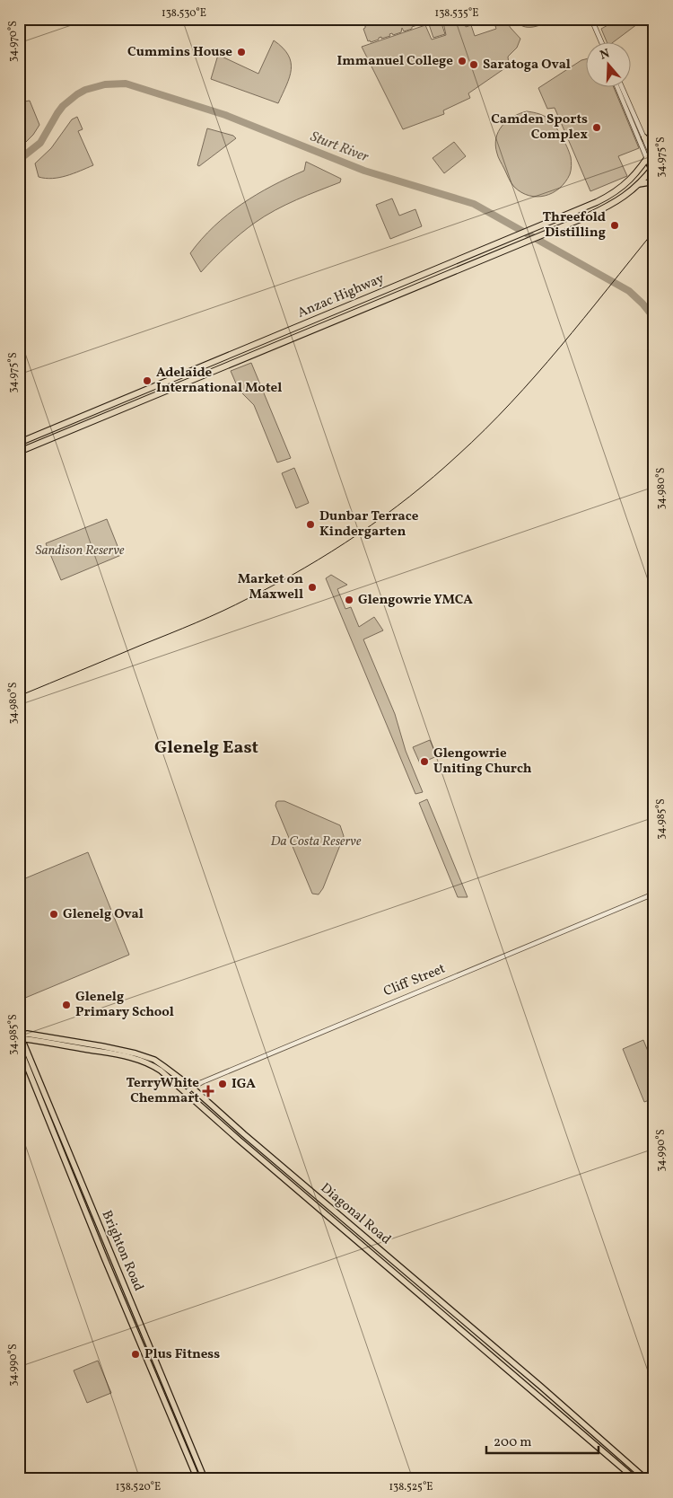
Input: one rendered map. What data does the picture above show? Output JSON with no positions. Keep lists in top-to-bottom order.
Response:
{
  "streets": {
    "highway": ["Anzac Highway"],
    "main road": ["Diagonal Road", "Brighton Road"],
    "street": ["Cliff Street"]
  },
  "crossings": [
    ["Cliff Street", "Diagonal Road"],
    ["Diagonal Road", "Brighton Road"]
  ],
  "districts": ["Glenelg East"],
  "water": ["Sturt River"],
  "parks": ["Sandison Reserve", "Da Costa Reserve"],
  "places": {
    "other": [
      "Cummins House",
      "Immanuel College",
      "Saratoga Oval",
      "Camden Sports Complex",
      "Threefold Distilling",
      "Adelaide International Motel",
      "Dunbar Terrace Kindergarten",
      "Market on Maxwell",
      "Glengowrie YMCA",
      "Glengowrie Uniting Church",
      "Glenelg Oval",
      "Glenelg Primary School",
      "IGA",
      "Plus Fitness"
    ],
    "health": ["TerryWhite Chemmart"]
  },
  "scale_bar": "200 m",
  "north": "top",
  "coordinates": [
    "138.530°E",
    "138.535°E",
    "34.970°S",
    "34.975°S",
    "34.980°S",
    "34.985°S",
    "34.990°S",
    "138.520°E",
    "138.525°E"
  ]
}
